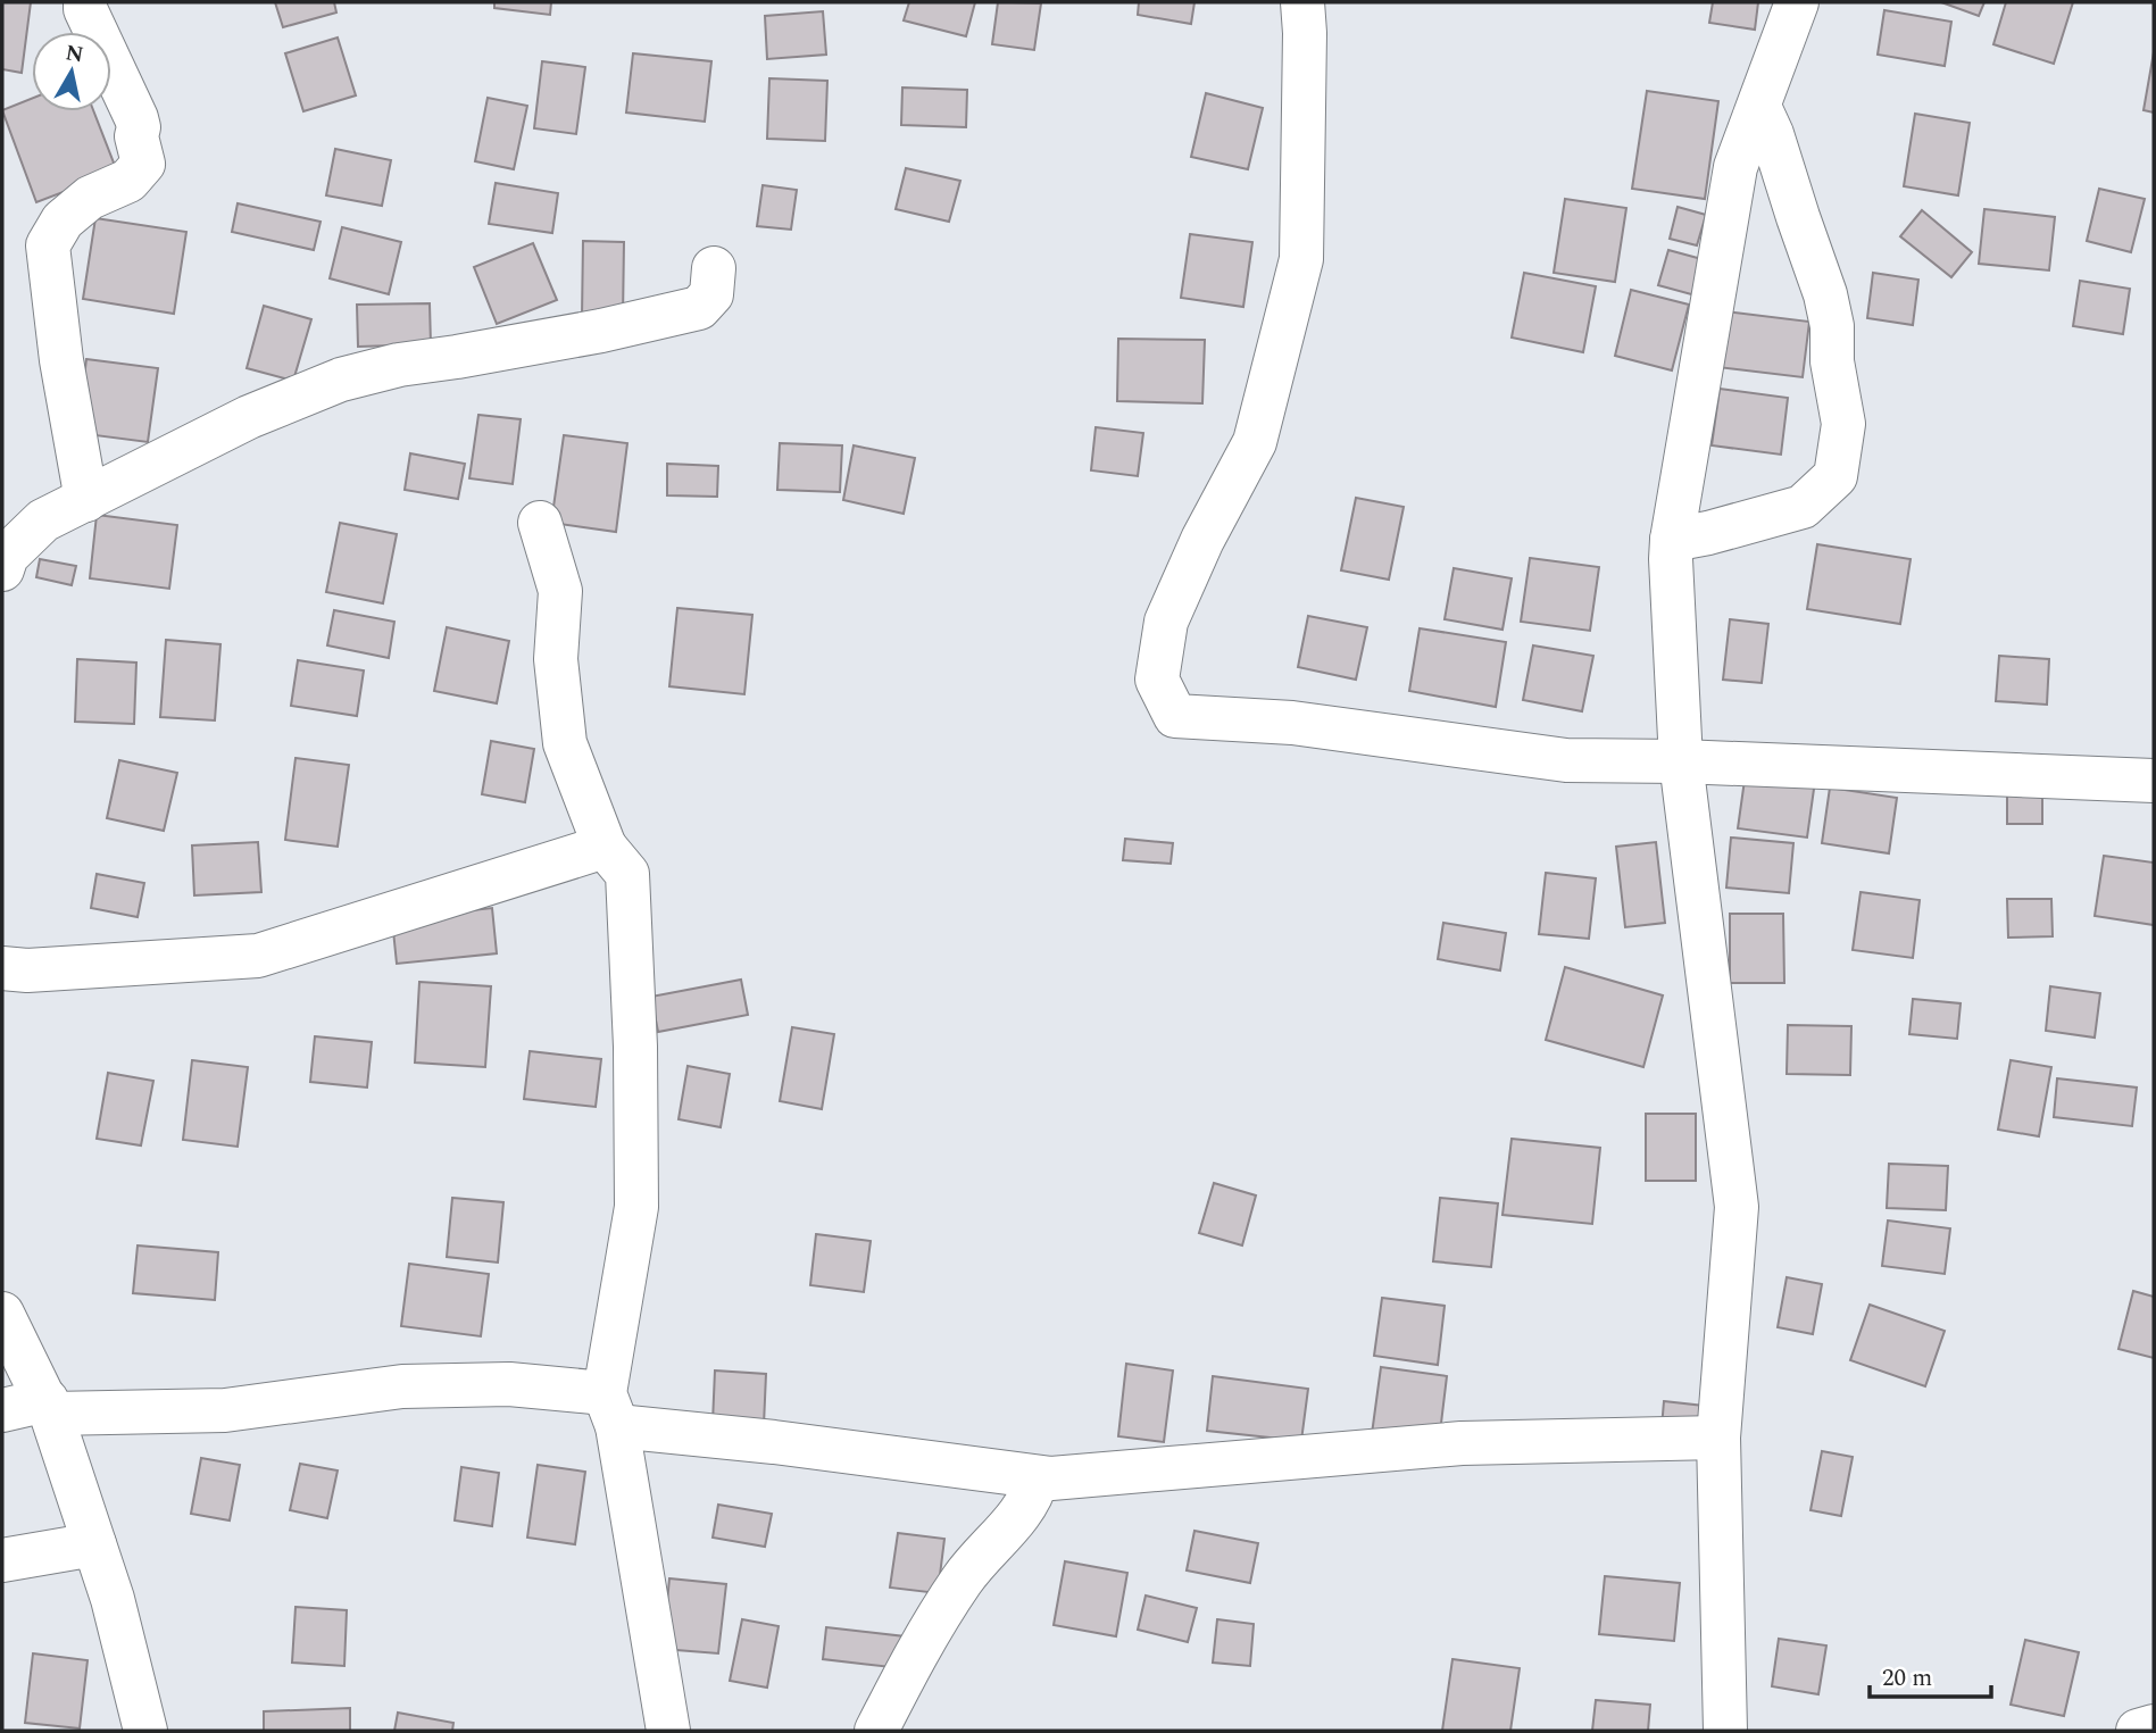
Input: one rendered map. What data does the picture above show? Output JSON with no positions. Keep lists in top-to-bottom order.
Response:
{
  "scale_bar": "20 m",
  "north": "top"
}
